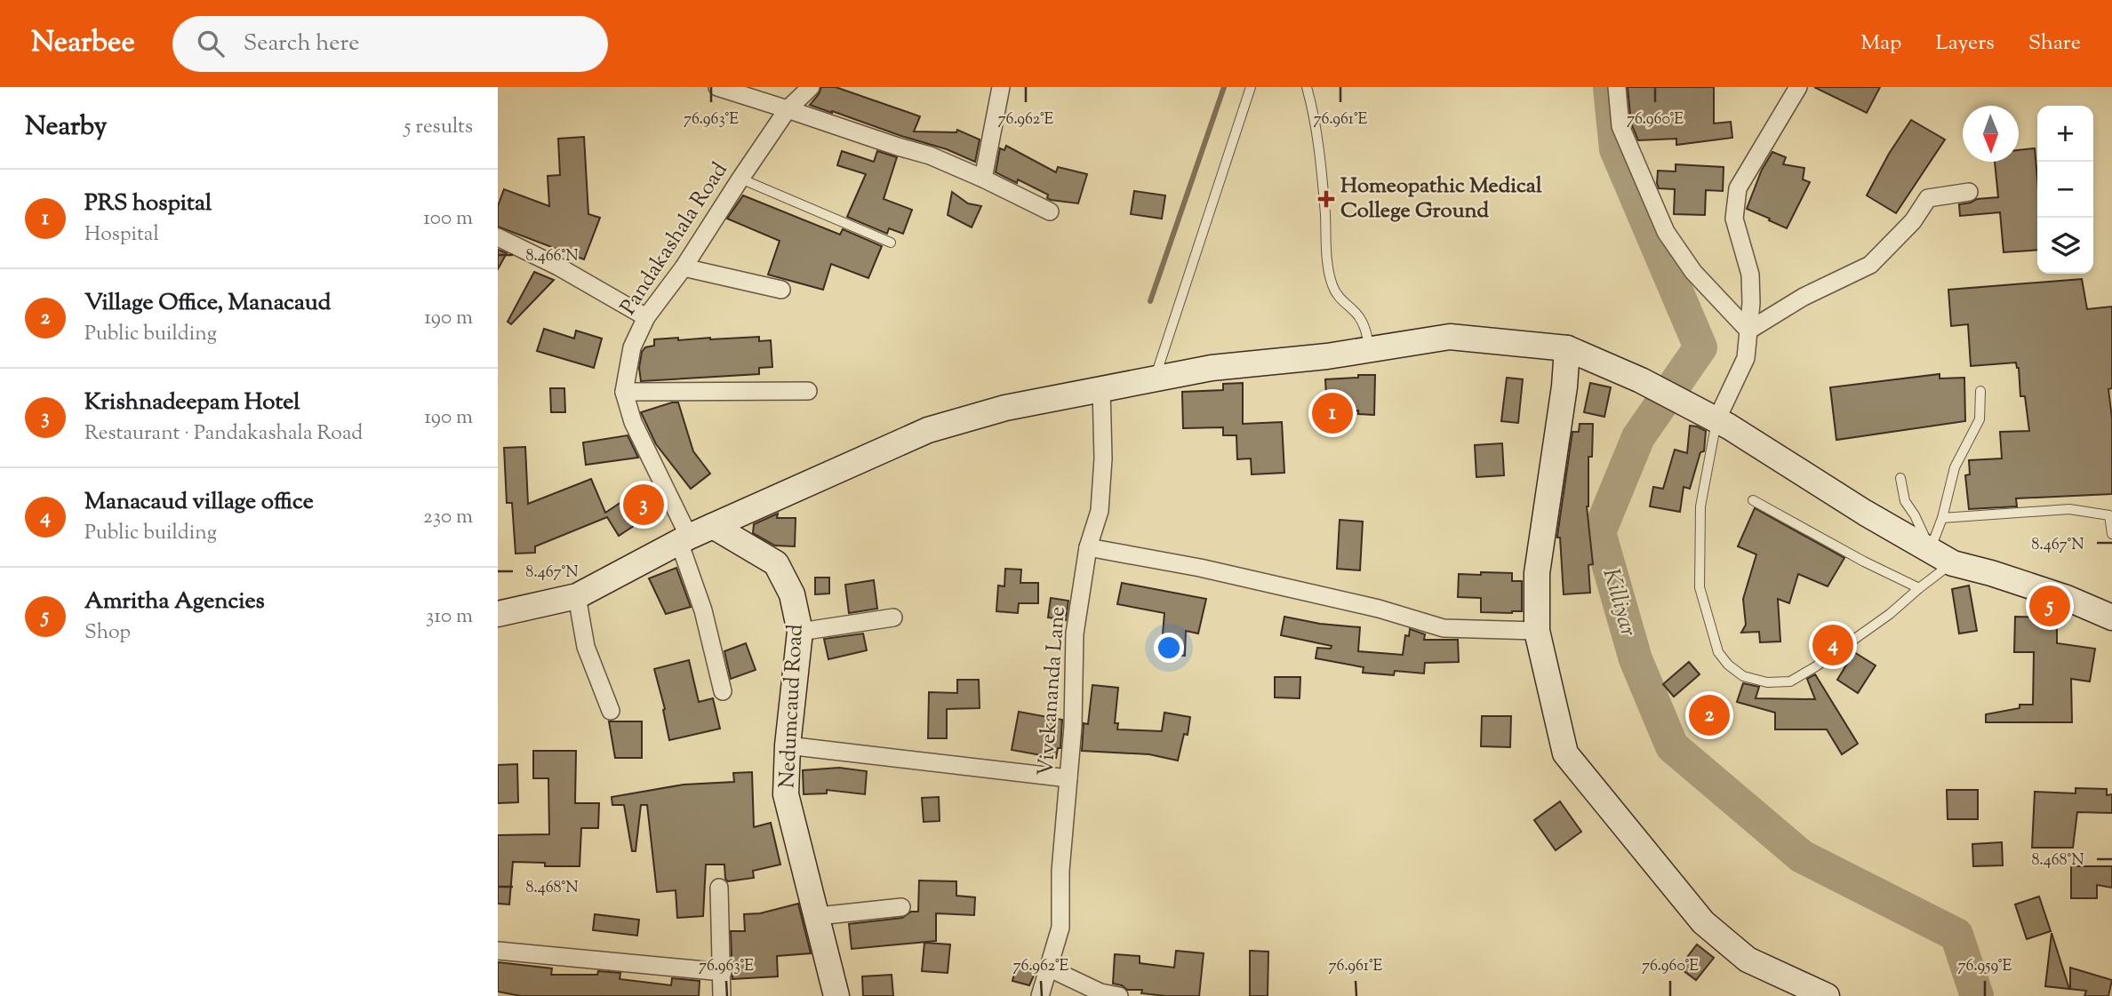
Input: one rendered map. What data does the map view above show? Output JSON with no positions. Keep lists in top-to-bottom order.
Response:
{
  "streets": {
    "street": ["Pandakashala Road", "Vivekananda Lane", "Nedumcaud Road"]
  },
  "water": ["Killiyar"],
  "places": {
    "health": ["Homeopathic Medical College Ground"]
  },
  "north": "bottom",
  "page": {
    "header": "Nearbee",
    "search": "Search here",
    "nav": ["Map", "Layers", "Share"],
    "heading": ["Nearby", "5 results"],
    "map_buttons": ["+", "−"],
    "list": [
      {
        "mark": "1",
        "name": "PRS hospital",
        "note": "Hospital",
        "value": "100 m"
      },
      {
        "mark": "2",
        "name": "Village Office, Manacaud",
        "note": "Public building",
        "value": "190 m"
      },
      {
        "mark": "3",
        "name": "Krishnadeepam Hotel",
        "note": "Restaurant · Pandakashala Road",
        "value": "190 m"
      },
      {
        "mark": "4",
        "name": "Manacaud village office",
        "note": "Public building",
        "value": "230 m"
      },
      {
        "mark": "5",
        "name": "Amritha Agencies",
        "note": "Shop",
        "value": "310 m"
      }
    ],
    "pins": [
      "1",
      "3",
      "5",
      "4",
      "2"
    ]
  },
  "coordinates": [
    "76.963°E",
    "76.962°E",
    "76.961°E",
    "76.960°E",
    "8.466°N",
    "8.467°N",
    "8.468°N",
    "76.959°E"
  ]
}
